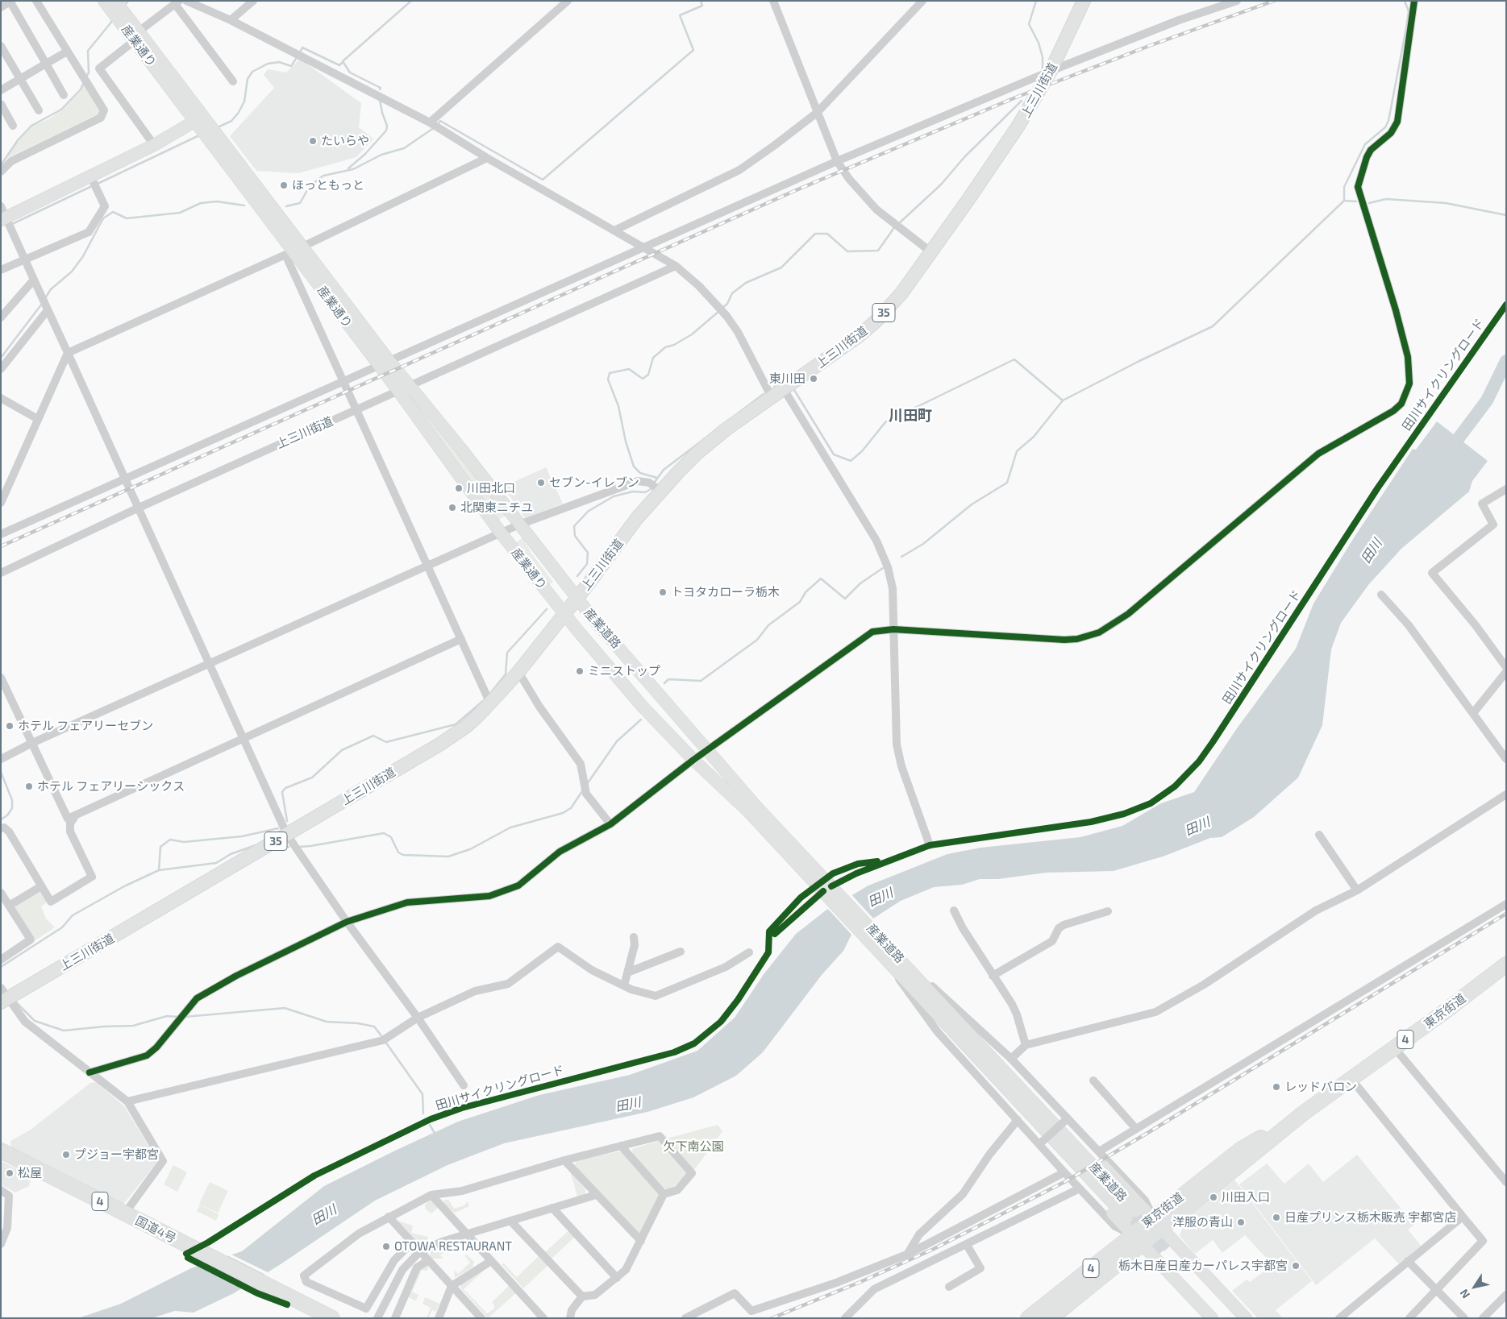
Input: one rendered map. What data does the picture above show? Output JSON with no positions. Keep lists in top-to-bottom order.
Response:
{
  "streets": {
    "highway": ["東京街道", "4", "国道4号"],
    "main road": ["上三川街道", "35"],
    "street": ["産業通り", "産業道路"],
    "cycle path": ["田川サイクリングロード"]
  },
  "crossings": [
    ["産業通り", "上三川街道"],
    ["産業通り", "産業道路"],
    ["上三川街道", "産業道路"]
  ],
  "districts": ["川田町"],
  "water": ["田川"],
  "parks": ["欠下南公園"],
  "places": [
    "たいらや",
    "ほっともっと",
    "東川田",
    "セブン-イレブン",
    "川田北口",
    "北関東ニチユ",
    "トヨタカローラ栃木",
    "ミニストップ",
    "ホテル フェアリーセブン",
    "ホテル フェアリーシックス",
    "レッドバロン",
    "プジョー宇都宮",
    "松屋",
    "川田入口",
    "日産プリンス栃木販売 宇都宮店",
    "洋服の青山",
    "OTOWA RESTAURANT",
    "栃木日産日産カーパレス宇都宮"
  ],
  "north": "bottom left"
}
